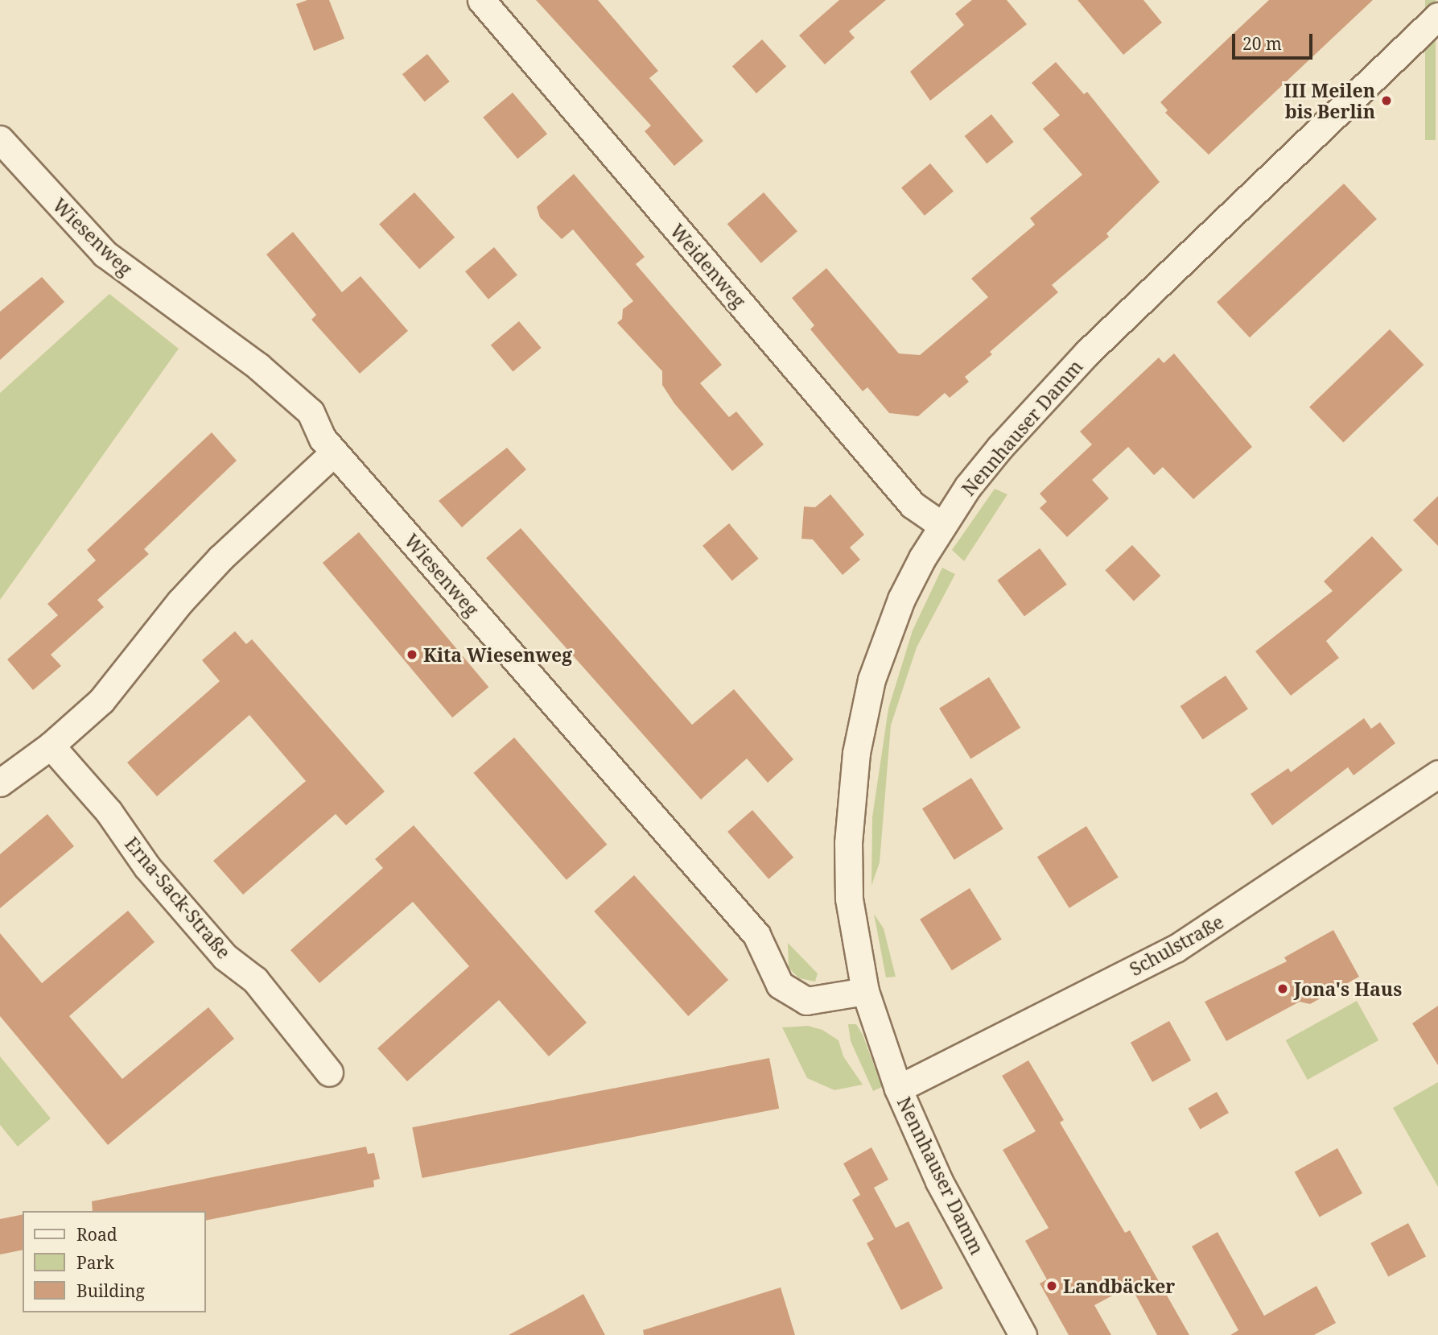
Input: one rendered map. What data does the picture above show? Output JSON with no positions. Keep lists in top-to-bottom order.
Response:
{
  "streets": {
    "street": [
      "Wiesenweg",
      "Weidenweg",
      "Nennhauser Damm",
      "Erna-Sack-Straße",
      "Schulstraße"
    ]
  },
  "crossings": [
    ["Wiesenweg", "Nennhauser Damm"],
    ["Weidenweg", "Nennhauser Damm"],
    ["Nennhauser Damm", "Schulstraße"]
  ],
  "places": [
    "III Meilen bis Berlin",
    "Kita Wiesenweg",
    "Jona's Haus",
    "Landbäcker"
  ],
  "legend": ["Road", "Park", "Building"],
  "scale_bar": "20 m"
}
